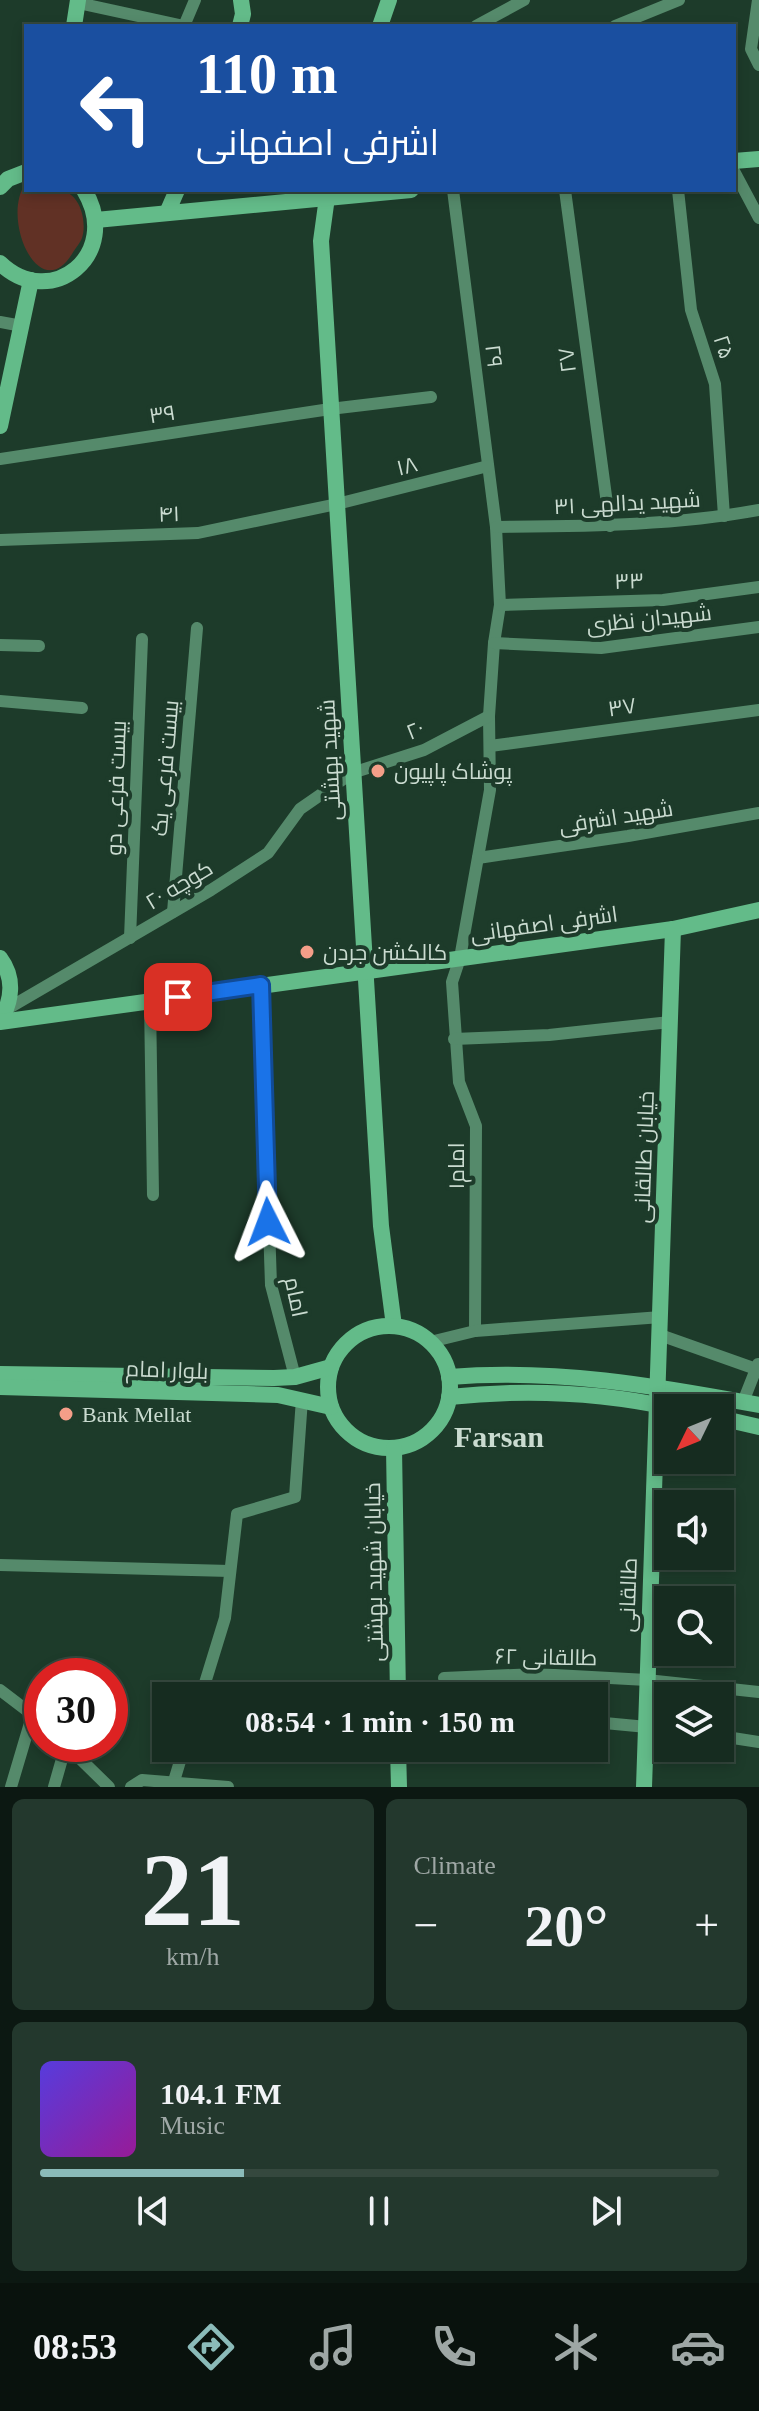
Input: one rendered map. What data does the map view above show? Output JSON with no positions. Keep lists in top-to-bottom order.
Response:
{
  "streets": {
    "main road": [
      "شهید بهشتی",
      "اشرفی اصفهانی",
      "خیابان طالقانی",
      "بلوار امام",
      "خیابان شهید بهشتی",
      "طالقانی"
    ],
    "street": [
      "۲۵",
      "۲۹",
      "۲۷",
      "۳۹",
      "۱۸",
      "۳۱ شهید یدالهی",
      "۴۱",
      "۳۳",
      "شهیدان نظری",
      "۳۷",
      "۲۰",
      "بیست فرعی یک",
      "بیست فرعی دو",
      "شهید اشرفی",
      "کوچه ۲۰",
      "امام۱",
      "امام",
      "طالقانی ۶۲"
    ]
  },
  "crossings": [
    ["۲۵", "۳۱ شهید یدالهی"],
    ["۲۹", "۱۸"],
    ["۲۹", "۳۱ شهید یدالهی"],
    ["۲۹", "۳۳"],
    ["۲۹", "شهیدان نظری"],
    ["۲۹", "۳۷"],
    ["۲۹", "۲۰"],
    ["۲۹", "امام۱"],
    ["۲۷", "۳۱ شهید یدالهی"],
    ["۳۹", "شهید بهشتی"],
    ["۱۸", "۴۱"],
    ["۱۸", "شهید بهشتی"],
    ["۴۱", "شهید بهشتی"],
    ["۳۷", "امام۱"],
    ["۲۰", "شهید بهشتی"],
    ["۲۰", "کوچه ۲۰"],
    ["شهید بهشتی", "کوچه ۲۰"],
    ["شهید بهشتی", "اشرفی اصفهانی"],
    ["شهید بهشتی", "بلوار امام"],
    ["شهید بهشتی", "خیابان شهید بهشتی"],
    ["بیست فرعی یک", "کوچه ۲۰"],
    ["بیست فرعی دو", "کوچه ۲۰"],
    ["شهید اشرفی", "امام۱"],
    ["کوچه ۲۰", "اشرفی اصفهانی"],
    ["اشرفی اصفهانی", "خیابان طالقانی"],
    ["اشرفی اصفهانی", "امام۱"],
    ["اشرفی اصفهانی", "امام"],
    ["خیابان طالقانی", "طالقانی"],
    ["امام", "بلوار امام"],
    ["بلوار امام", "خیابان شهید بهشتی"],
    ["طالقانی", "طالقانی ۶۲"]
  ],
  "districts": ["Farsan"],
  "places": ["پوشاک پاپیون", "کالکشن جردن", "Bank Mellat"],
  "north": "bottom left",
  "page": {
    "turn": ["110 m", "اشرفی اصفهانی"],
    "limit": "30",
    "trip": "08:54 · 1 min · 150 m",
    "tile": [
      ["21", "km/h"],
      "Climate"
    ],
    "heat": ["−", "20°", "+"],
    "song": ["104.1 FM", "Music"],
    "tabs": "08:53"
  }
}
